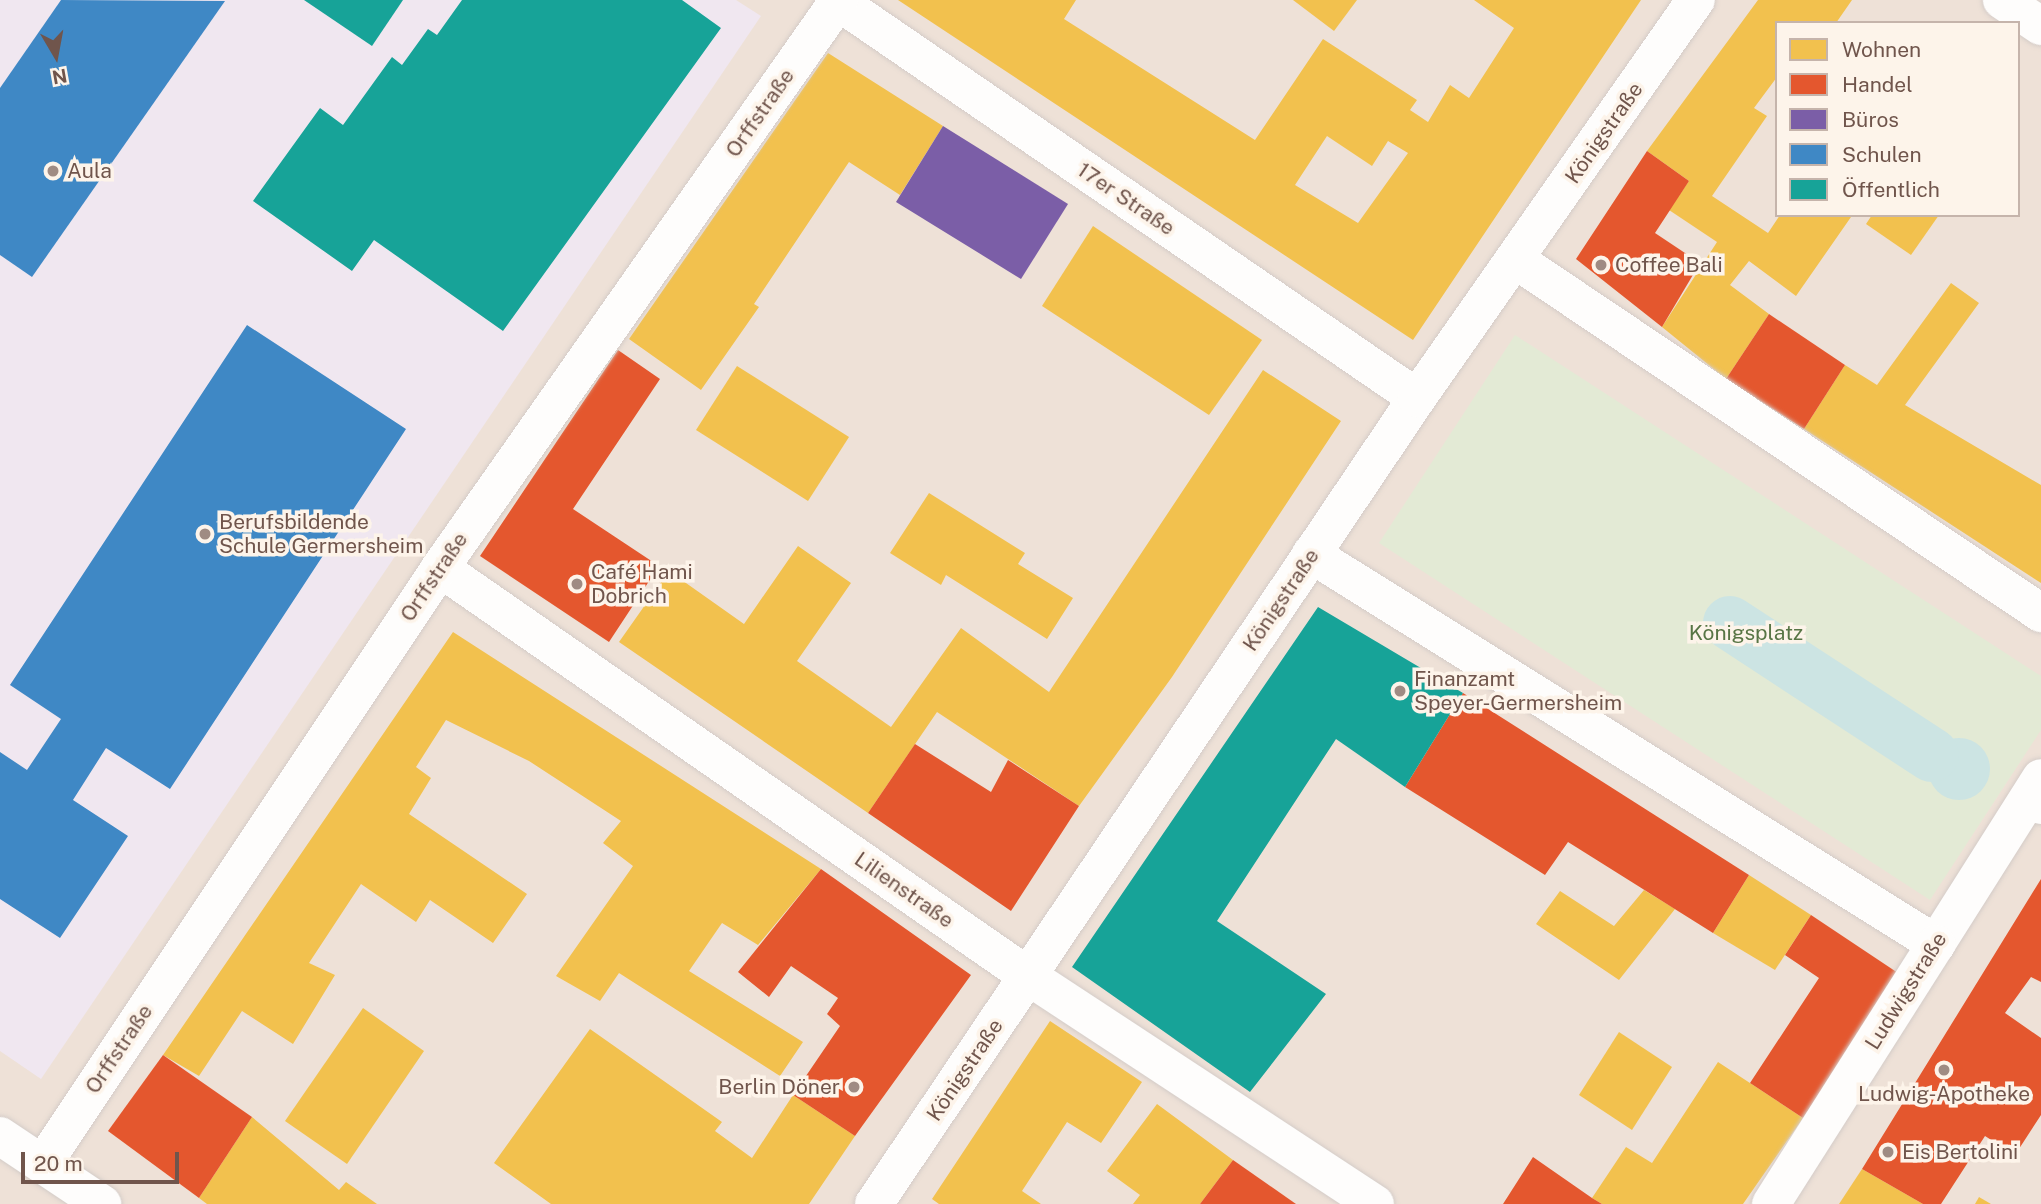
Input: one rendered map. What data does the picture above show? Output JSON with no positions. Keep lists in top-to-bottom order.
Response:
{
  "streets": {
    "street": [
      "Orffstraße",
      "Königstraße",
      "17er Straße",
      "Lilienstraße",
      "Ludwigstraße"
    ]
  },
  "crossings": [
    ["Orffstraße", "17er Straße"],
    ["Orffstraße", "Lilienstraße"],
    ["Königstraße", "17er Straße"],
    ["Königstraße", "Lilienstraße"]
  ],
  "parks": ["Königsplatz"],
  "places": [
    "Aula",
    "Coffee Bali",
    "Berufsbildende Schule Germersheim",
    "Café Hami Dobrich",
    "Finanzamt Speyer-Germersheim",
    "Ludwig-Apotheke",
    "Berlin Döner",
    "Eis Bertolini"
  ],
  "legend": [
    "Wohnen",
    "Handel",
    "Büros",
    "Schulen",
    "Öffentlich"
  ],
  "scale_bar": "20 m",
  "north": "bottom"
}
